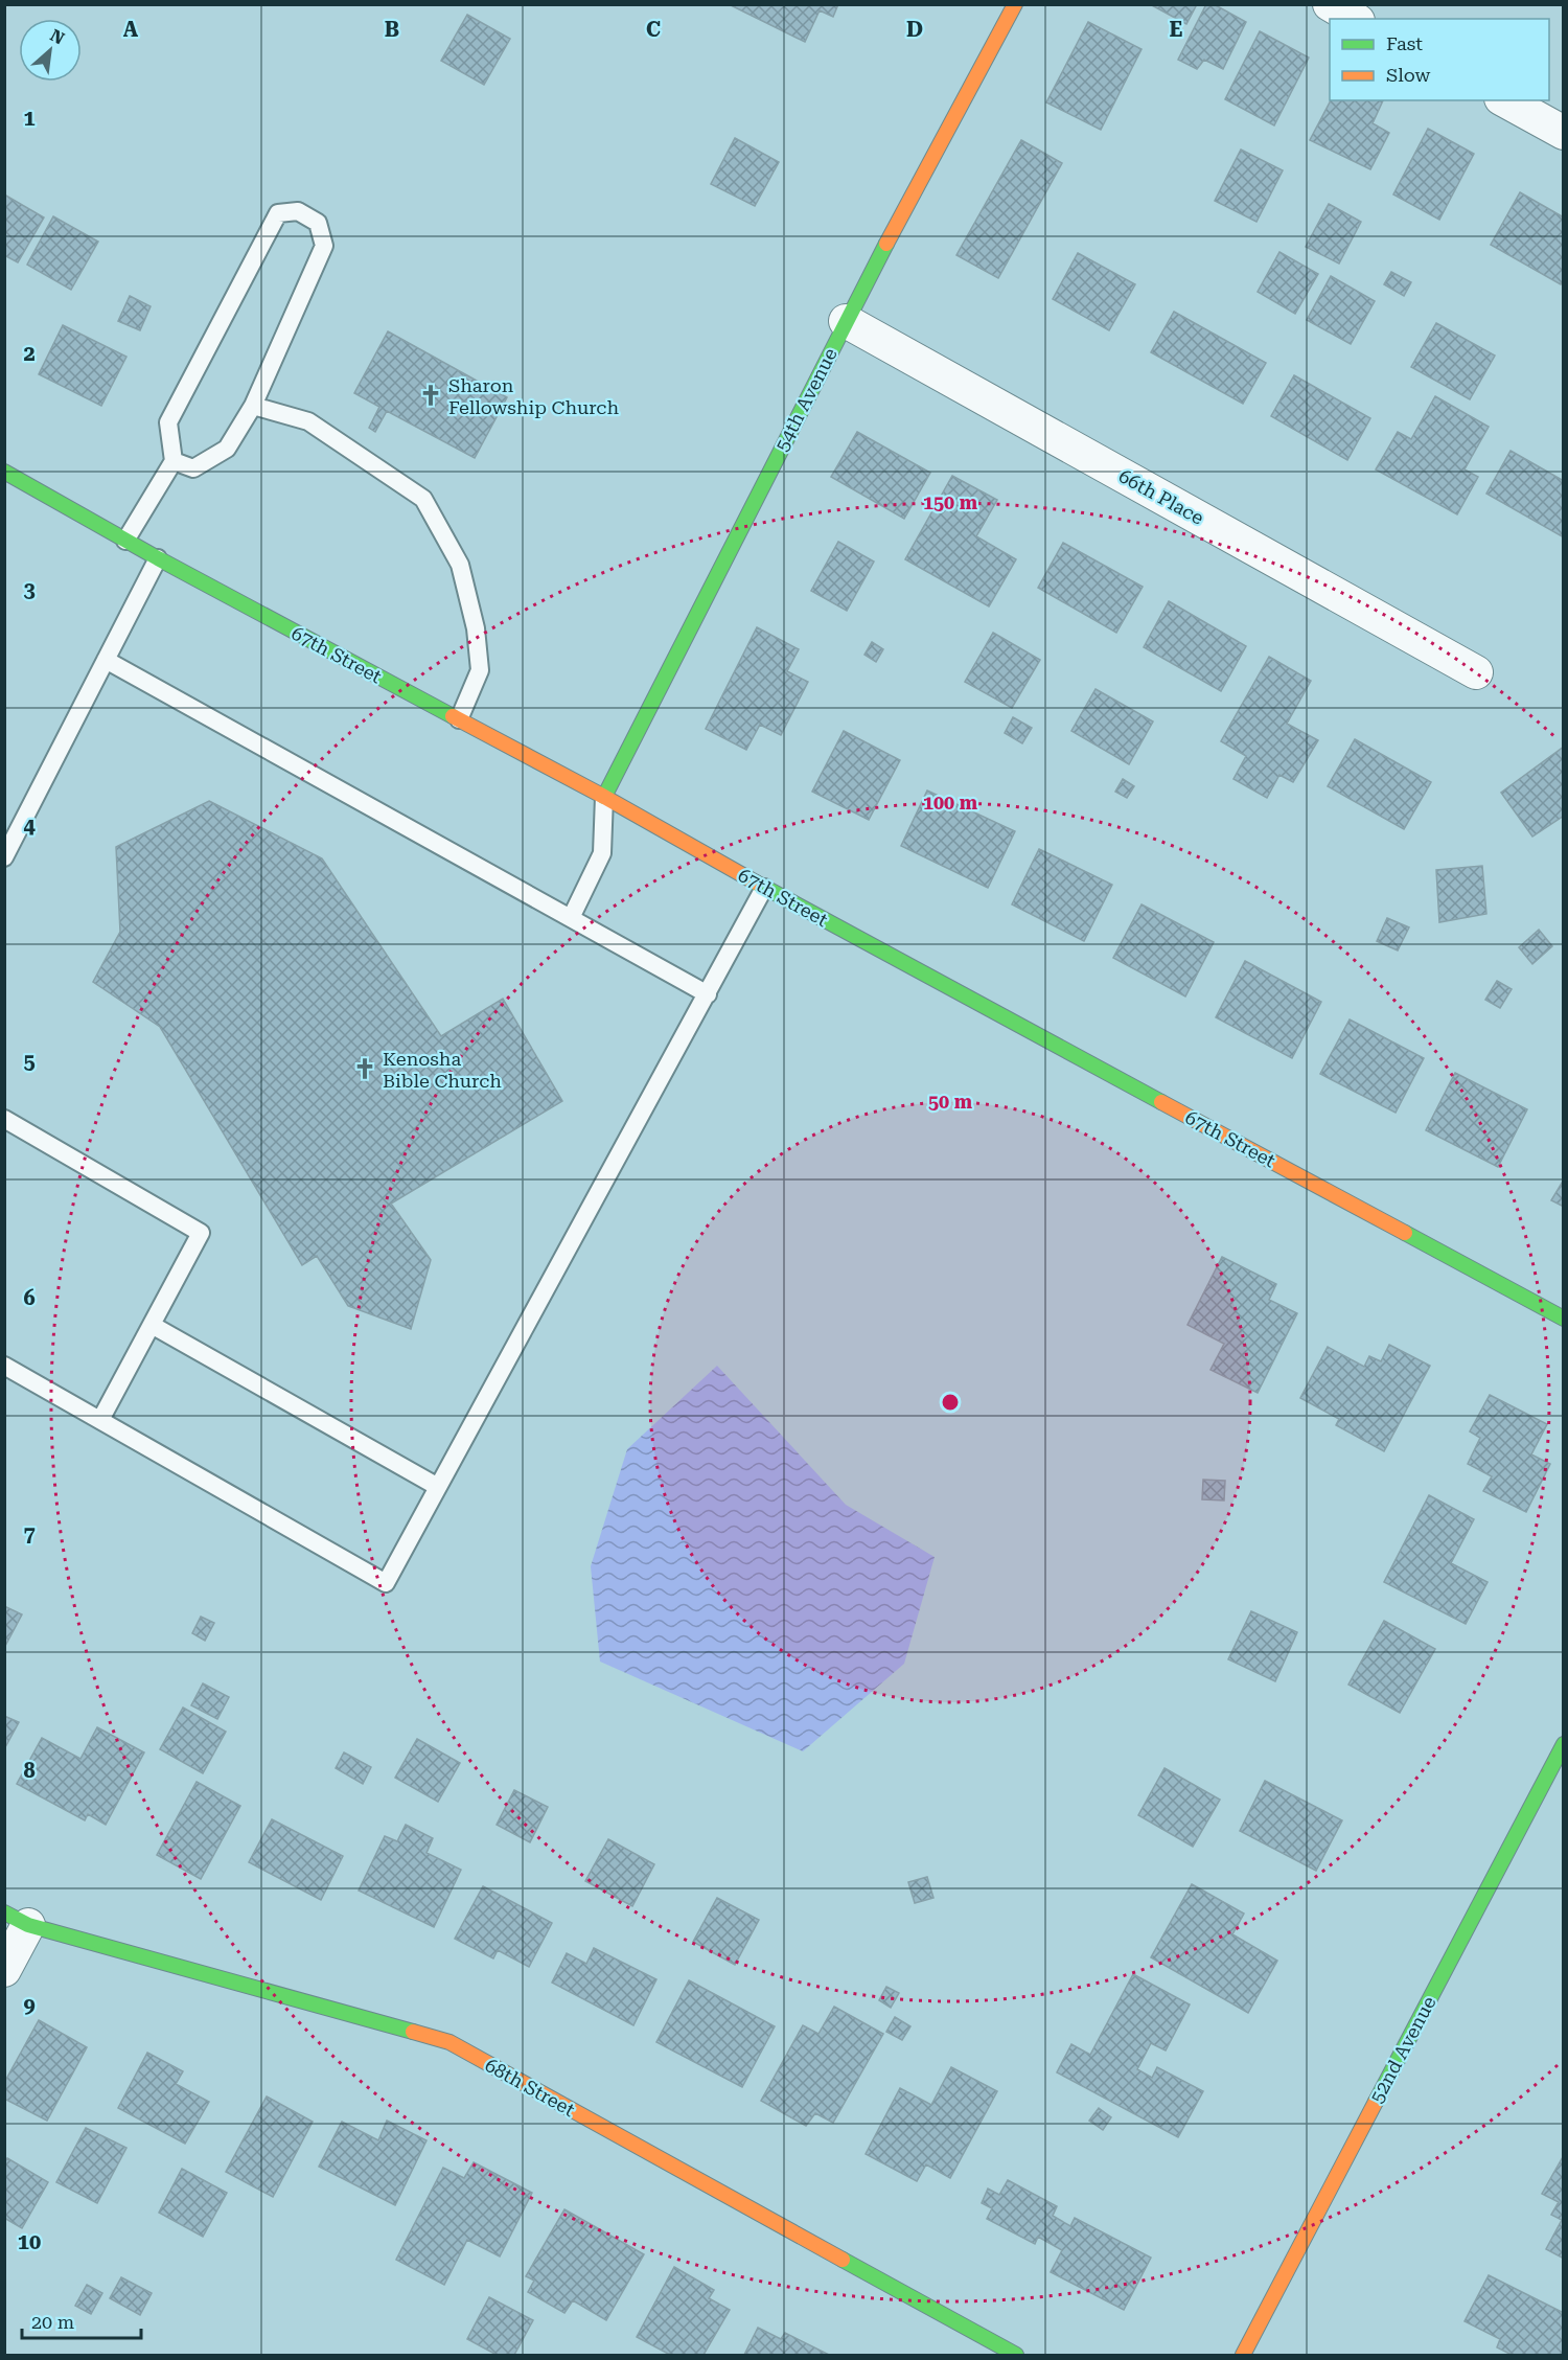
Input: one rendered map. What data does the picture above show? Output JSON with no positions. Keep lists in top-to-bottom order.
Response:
{
  "streets": {
    "street": [
      "54th Avenue",
      "66th Place",
      "67th Street",
      "52nd Avenue",
      "68th Street"
    ]
  },
  "crossings": [
    ["54th Avenue", "66th Place"],
    ["54th Avenue", "67th Street"]
  ],
  "places": {
    "church": ["Sharon Fellowship Church", "Kenosha Bible Church"]
  },
  "legend": ["Fast", "Slow"],
  "scale_bar": "20 m",
  "north": "top right",
  "grid": {
    "columns": [
      "A",
      "B",
      "C",
      "D",
      "E"
    ],
    "rows": [
      "1",
      "2",
      "3",
      "4",
      "5",
      "6",
      "7",
      "8",
      "9",
      "10"
    ]
  },
  "rings": ["150 m", "100 m", "50 m"]
}
